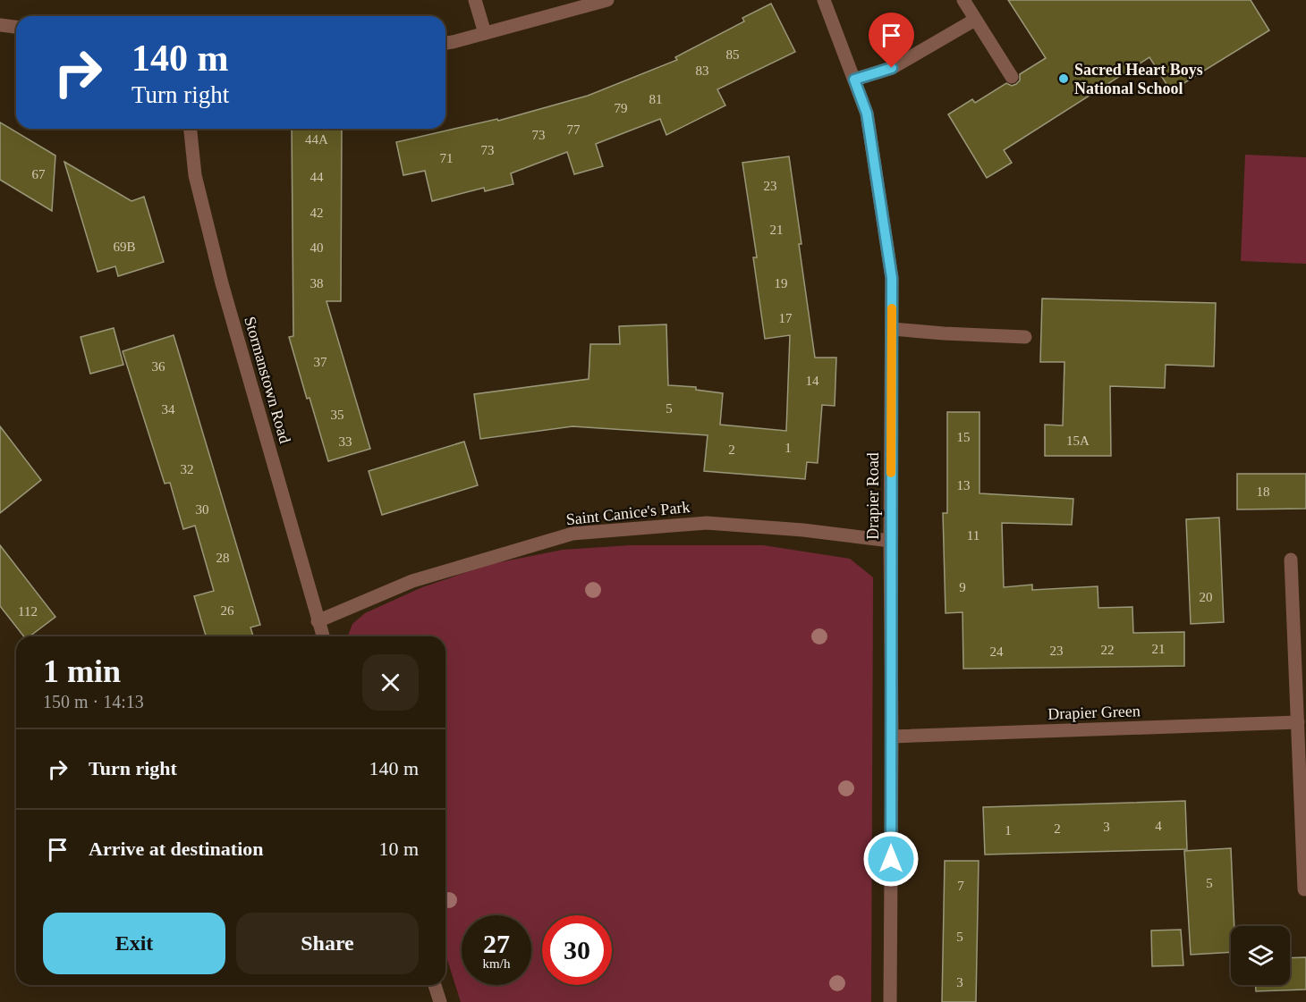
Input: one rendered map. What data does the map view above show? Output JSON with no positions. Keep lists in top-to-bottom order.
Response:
{
  "streets": {
    "street": [
      "Stormanstown Road",
      "Drapier Road",
      "Saint Canice's Park",
      "Drapier Green"
    ]
  },
  "crossings": [
    ["Stormanstown Road", "Saint Canice's Park"],
    ["Drapier Road", "Saint Canice's Park"],
    ["Drapier Road", "Drapier Green"]
  ],
  "places": ["Sacred Heart Boys National School"],
  "house_numbers": [
    "85",
    "83",
    "81",
    "79",
    "77",
    "73",
    "44A",
    "73",
    "71",
    "67",
    "44",
    "23",
    "42",
    "21",
    "69B",
    "40",
    "38",
    "19",
    "17",
    "37",
    "36",
    "14",
    "5",
    "34",
    "35",
    "15",
    "15A",
    "33",
    "1",
    "2",
    "32",
    "13",
    "18",
    "30",
    "11",
    "28",
    "9",
    "20",
    "26",
    "112",
    "21",
    "22",
    "23",
    "24",
    "4",
    "3",
    "2",
    "1",
    "5",
    "7",
    "5",
    "3"
  ],
  "page": {
    "turn": ["140 m", "Turn right"],
    "heading": ["1 min", "150 m · 14:13"],
    "list": [
      {
        "name": "Turn right",
        "value": "140 m"
      },
      {
        "name": "Arrive at destination",
        "value": "10 m"
      }
    ],
    "buttons": ["Exit", "Share"],
    "speed": "27 km/h",
    "limit": "30"
  }
}
